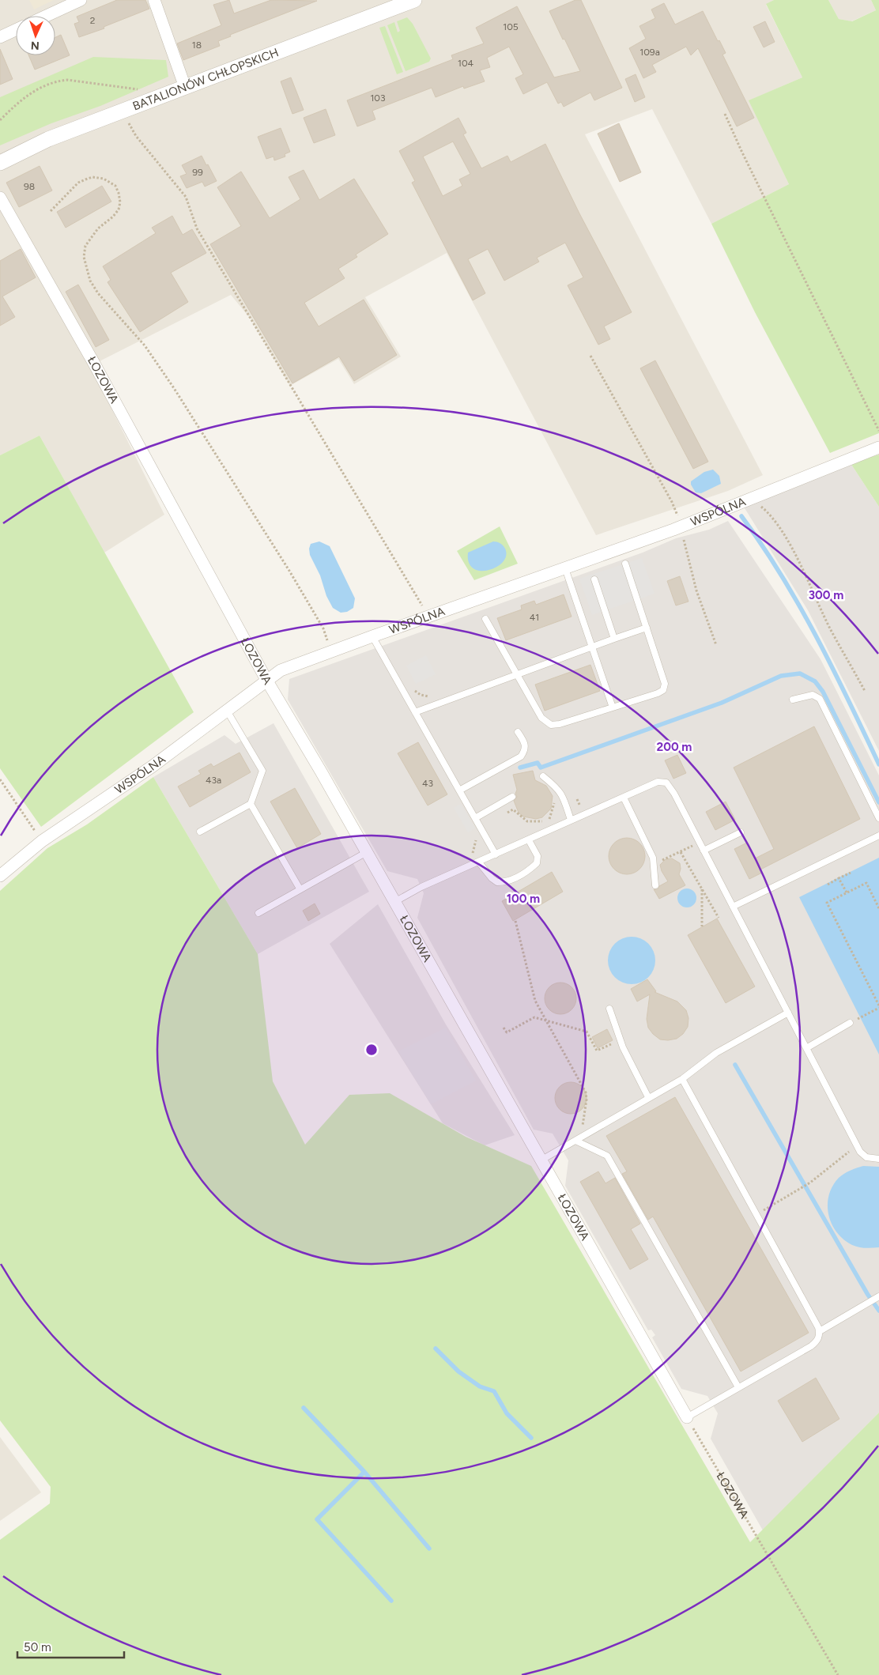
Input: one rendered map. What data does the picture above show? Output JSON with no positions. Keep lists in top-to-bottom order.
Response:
{
  "streets": {
    "street": ["BATALIONÓW CHŁOPSKICH", "ŁOZOWA", "WSPÓLNA"]
  },
  "crossings": [
    ["ŁOZOWA", "WSPÓLNA"]
  ],
  "house_numbers": [
    "2",
    "105",
    "18",
    "109a",
    "104",
    "103",
    "99",
    "98",
    "41",
    "43a",
    "43"
  ],
  "scale_bar": "50 m",
  "north": "bottom",
  "rings": ["300 m", "200 m", "100 m"]
}
